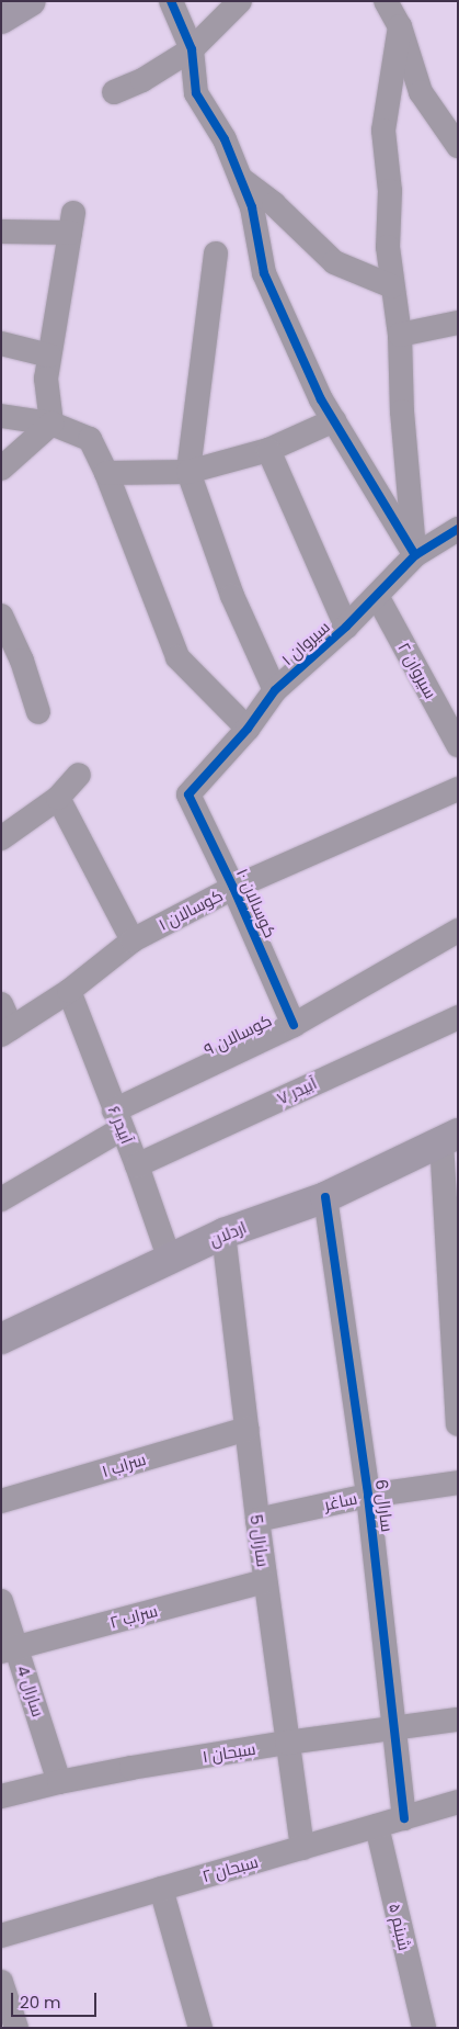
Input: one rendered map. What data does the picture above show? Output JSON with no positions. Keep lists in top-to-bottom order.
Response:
{
  "streets": {
    "street": [
      "سیروان ۱",
      "سیروان ۲",
      "کوسالان ۱۰",
      "کوسالان ۱",
      "کوسالان ۹",
      "آبیدر ۷",
      "آبیدر ۶",
      "اردلان",
      "سراب ۱",
      "ساغر",
      "سارال 6",
      "سارال 5",
      "سراب ۲",
      "سارال 4",
      "سبحان ۱",
      "سبحان ۲",
      "شبنم ۵"
    ]
  },
  "crossings": [
    ["سیروان ۱", "سیروان ۲"],
    ["سیروان ۱", "کوسالان ۱۰"],
    ["کوسالان ۱۰", "کوسالان ۱"],
    ["کوسالان ۱۰", "کوسالان ۹"],
    ["کوسالان ۱", "آبیدر ۶"],
    ["کوسالان ۹", "آبیدر ۶"],
    ["آبیدر ۷", "آبیدر ۶"],
    ["آبیدر ۶", "اردلان"],
    ["اردلان", "سارال 6"],
    ["اردلان", "سارال 5"],
    ["سراب ۱", "سارال 5"],
    ["ساغر", "سارال 6"],
    ["ساغر", "سارال 5"],
    ["سارال 6", "سبحان ۱"],
    ["سارال 6", "سبحان ۲"],
    ["سارال 5", "سراب ۲"],
    ["سارال 5", "سبحان ۱"],
    ["سارال 5", "سبحان ۲"],
    ["سراب ۲", "سارال 4"],
    ["سارال 4", "سبحان ۱"],
    ["سبحان ۲", "شبنم ۵"]
  ],
  "scale_bar": "20 m"
}
